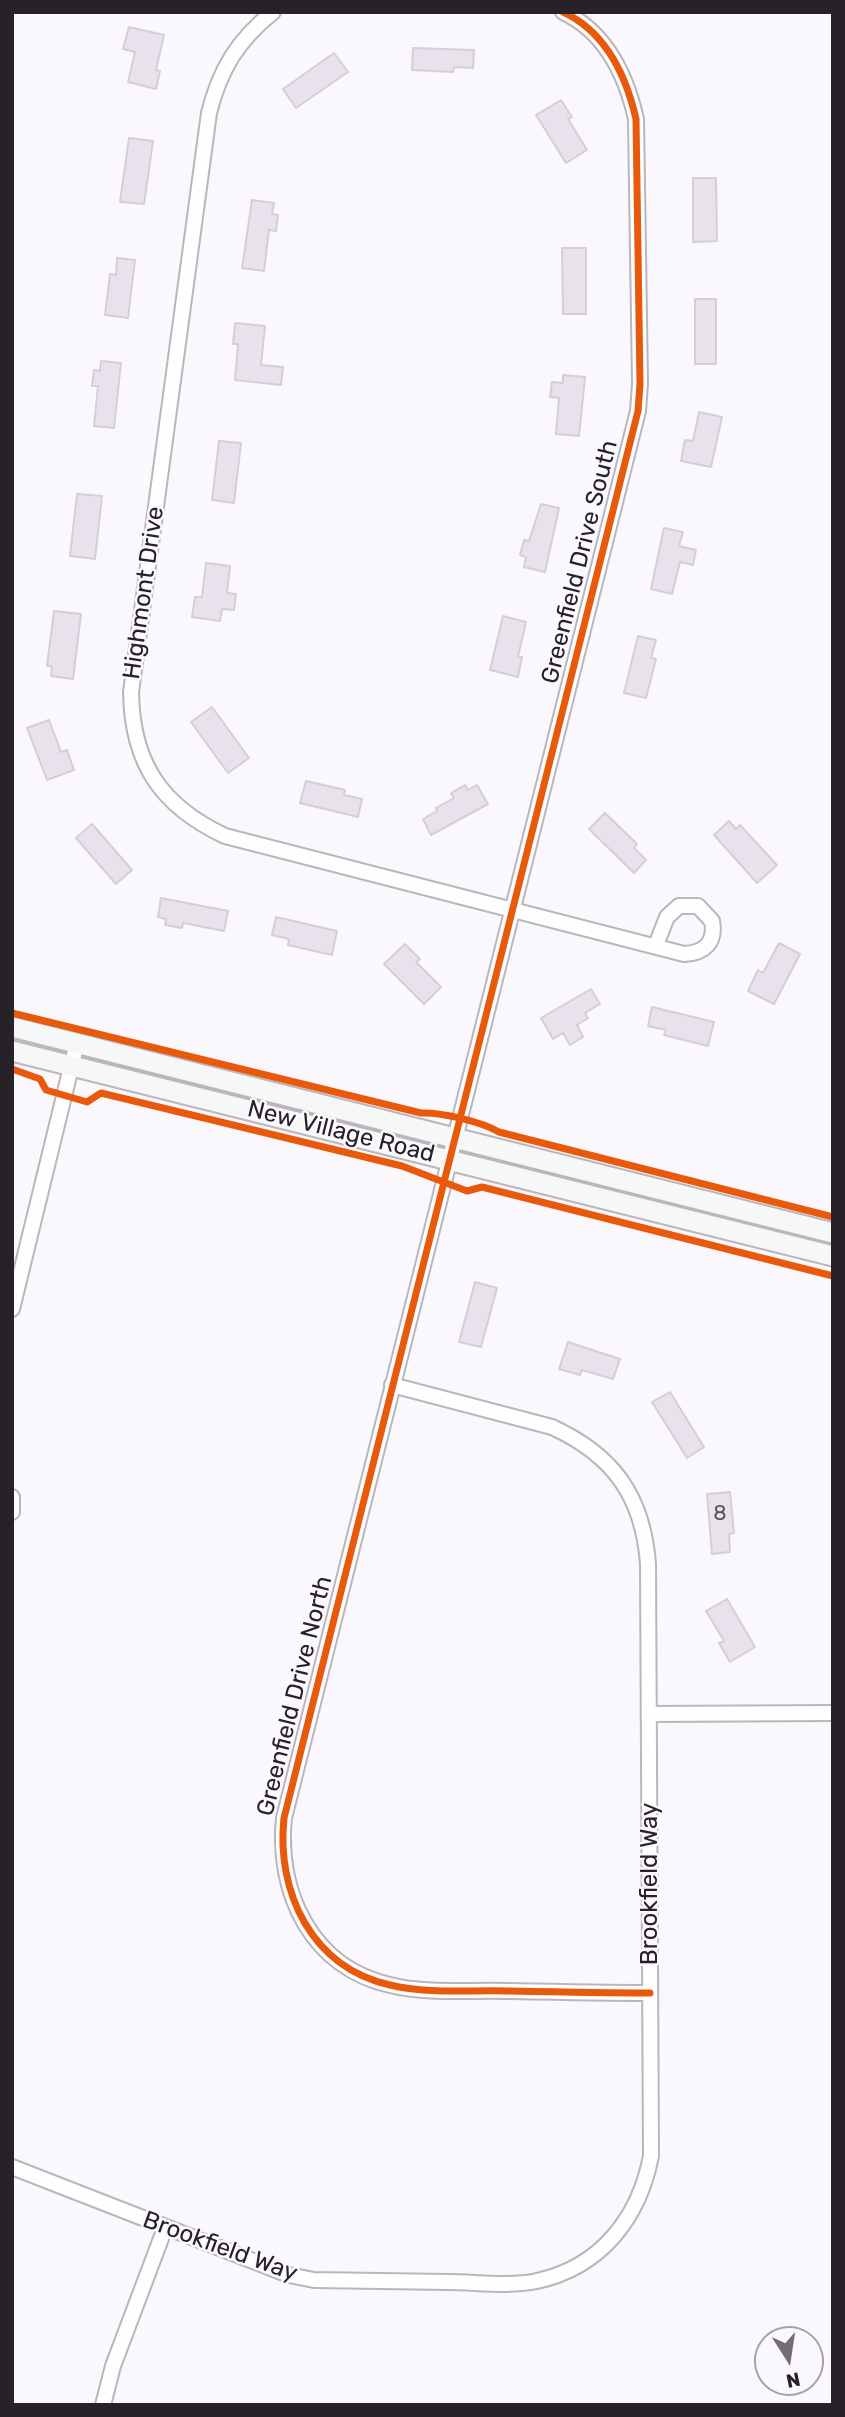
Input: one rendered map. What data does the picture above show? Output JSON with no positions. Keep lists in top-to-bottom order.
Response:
{
  "streets": {
    "main road": ["New Village Road"],
    "street": [
      "Greenfield Drive South",
      "Highmont Drive",
      "Greenfield Drive North",
      "Brookfield Way"
    ]
  },
  "crossings": [
    ["Greenfield Drive South", "Highmont Drive"],
    ["Greenfield Drive South", "New Village Road"],
    ["Greenfield Drive South", "Greenfield Drive North"],
    ["New Village Road", "Greenfield Drive North"],
    ["Greenfield Drive North", "Brookfield Way"]
  ],
  "house_numbers": ["8"],
  "north": "bottom"
}
